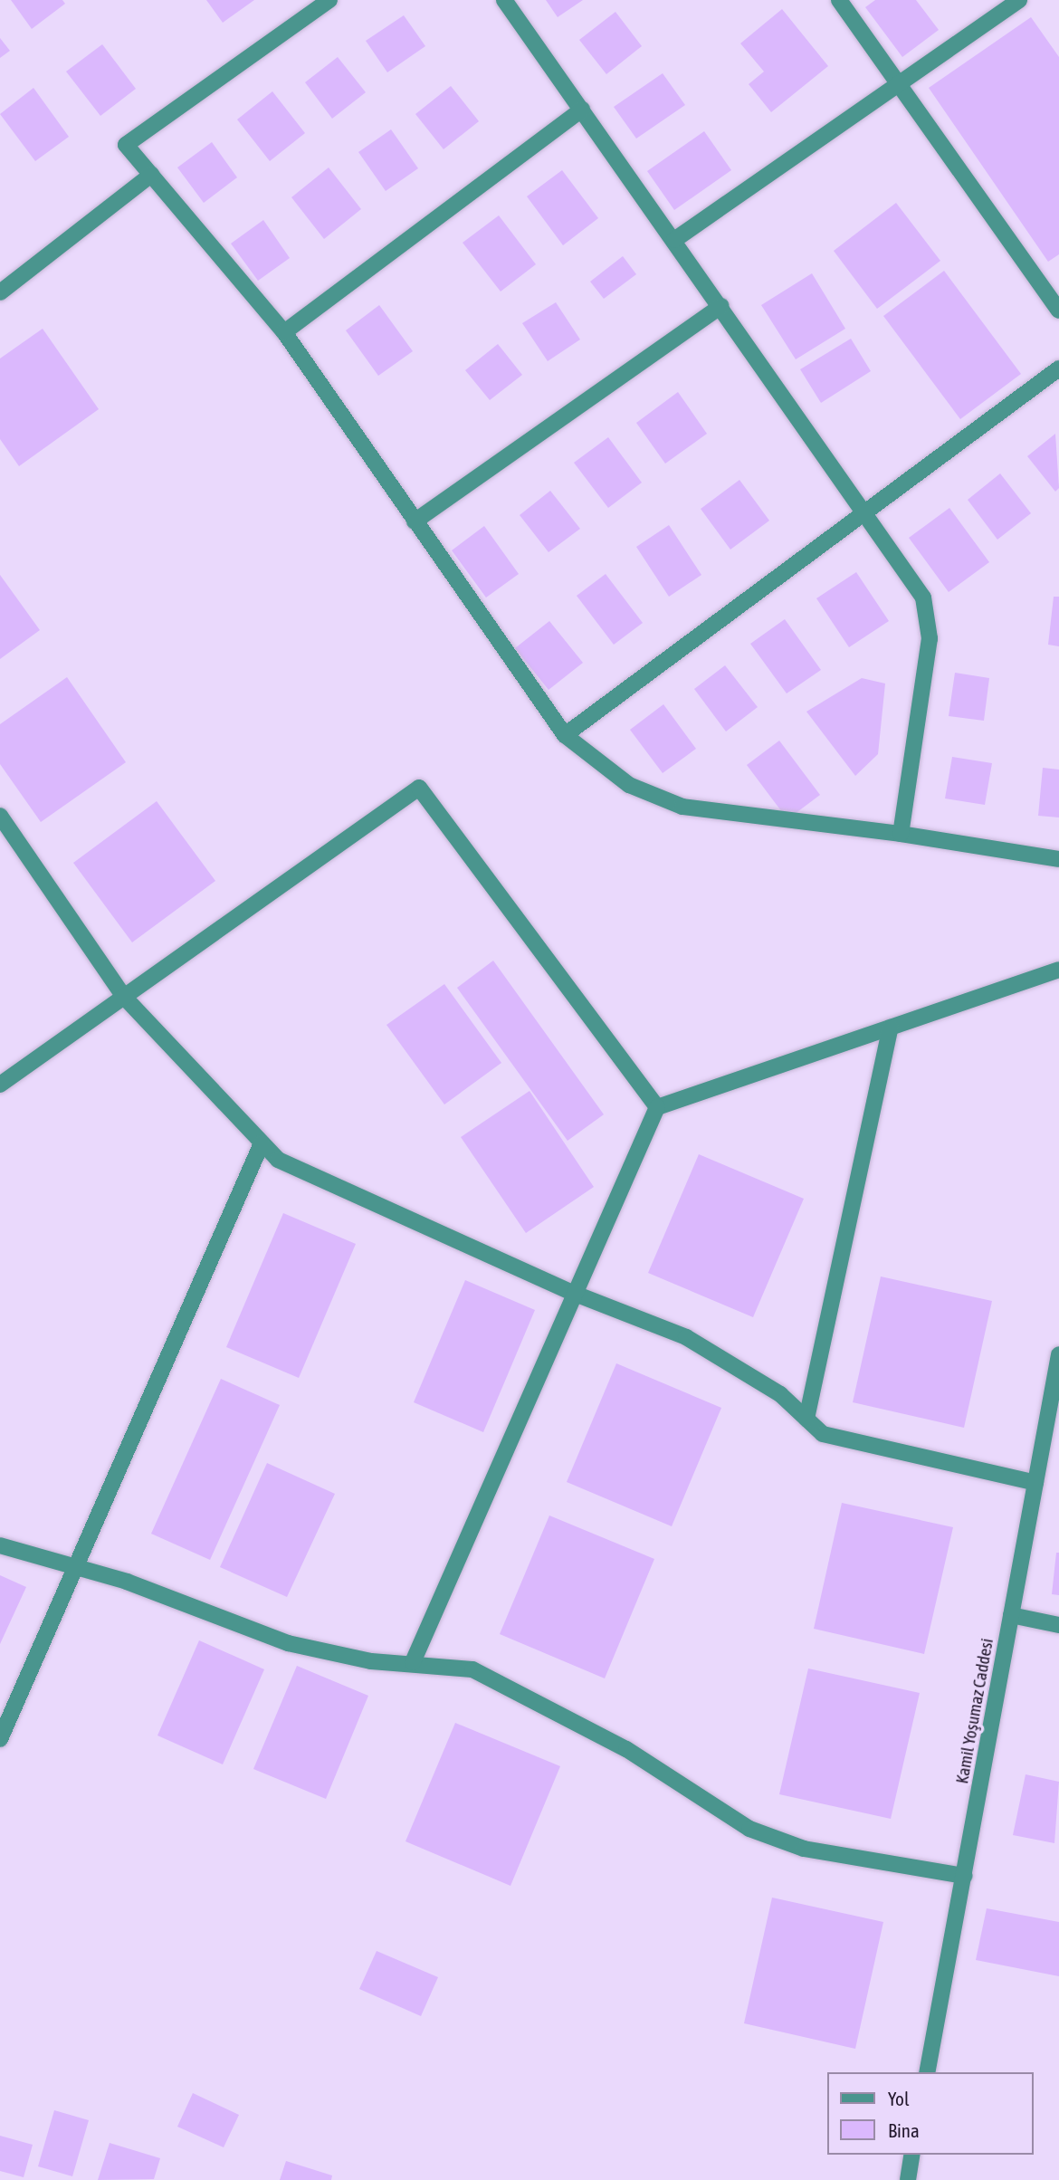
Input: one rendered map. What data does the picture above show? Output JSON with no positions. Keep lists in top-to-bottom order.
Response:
{
  "streets": {
    "street": ["Kamil Yoşumaz Caddesi"]
  },
  "legend": ["Yol", "Bina"]
}
